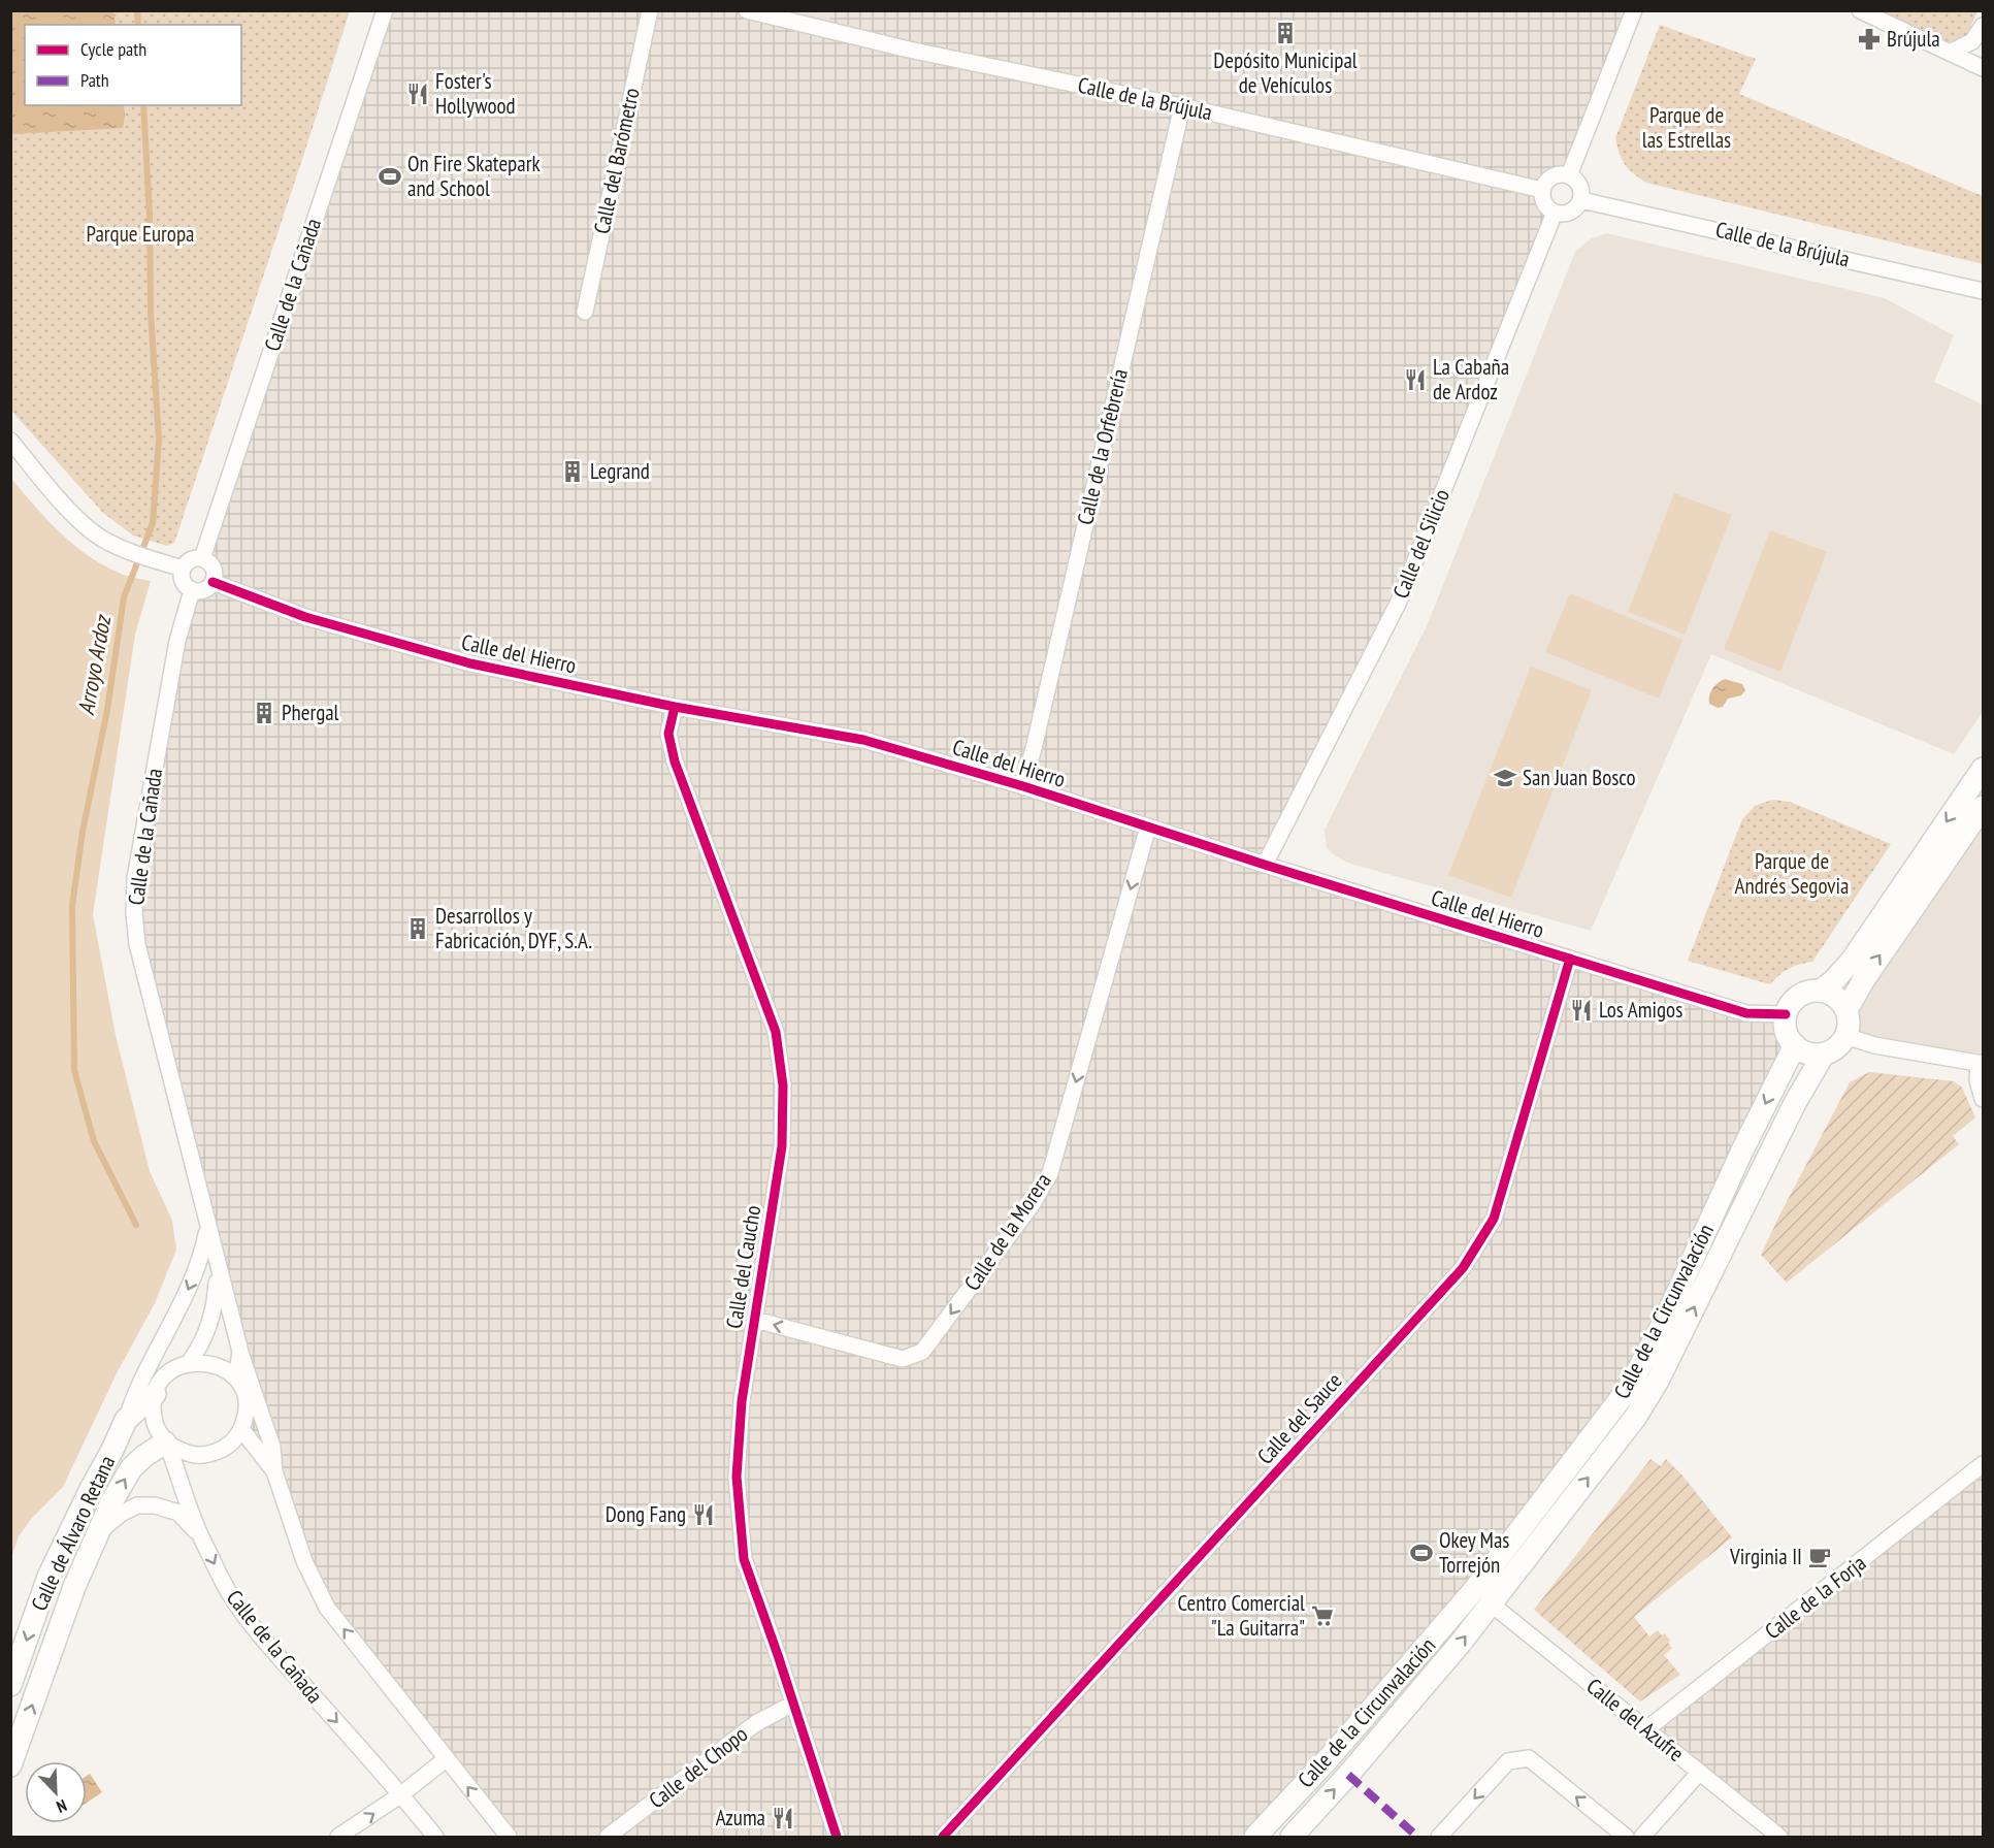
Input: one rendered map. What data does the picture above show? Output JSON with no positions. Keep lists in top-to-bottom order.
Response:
{
  "streets": {
    "street": [
      "Calle de la Brújula",
      "Calle del Barómetro",
      "Calle de la Cañada",
      "Calle de la Orfebrería",
      "Calle del Silicio",
      "Calle del Hierro",
      "Calle de la Morera",
      "Calle del Caucho",
      "Calle de la Circunvalación",
      "Calle del Sauce",
      "Calle de Álvaro Retana",
      "Calle de la Forja",
      "Calle del Azufre",
      "Calle del Chopo"
    ]
  },
  "crossings": [
    ["Calle de la Brújula", "Calle de la Orfebrería"],
    ["Calle de la Brújula", "Calle del Silicio"],
    ["Calle de la Cañada", "Calle del Hierro"],
    ["Calle de la Cañada", "Calle de Álvaro Retana"],
    ["Calle de la Orfebrería", "Calle del Hierro"],
    ["Calle del Silicio", "Calle del Hierro"],
    ["Calle del Hierro", "Calle de la Morera"],
    ["Calle del Hierro", "Calle del Caucho"],
    ["Calle del Hierro", "Calle de la Circunvalación"],
    ["Calle del Hierro", "Calle del Sauce"],
    ["Calle de la Morera", "Calle del Caucho"],
    ["Calle del Caucho", "Calle del Chopo"],
    ["Calle de la Circunvalación", "Calle del Azufre"],
    ["Calle de la Forja", "Calle del Azufre"]
  ],
  "one_way": ["Calle de la Morera"],
  "water": ["Arroyo Ardoz"],
  "parks": ["Parque de las Estrellas", "Parque Europa", "Parque de Andrés Segovia"],
  "places": {
    "building": [
      "Depósito Municipal de Vehículos",
      "Legrand",
      "Phergal",
      "Desarrollos y Fabricación, DYF, S.A."
    ],
    "pharmacy": ["Brújula"],
    "restaurant": [
      "Foster's Hollywood",
      "La Cabaña de Ardoz",
      "Los Amigos",
      "Dong Fang",
      "Azuma"
    ],
    "sports": ["On Fire Skatepark and School", "Okey Mas Torrejón"],
    "school or university": ["San Juan Bosco"],
    "cafe": ["Virginia II"],
    "supermarket": ["Centro Comercial \"La Guitarra\""]
  },
  "legend": ["Cycle path", "Path"],
  "north": "bottom right"
}
